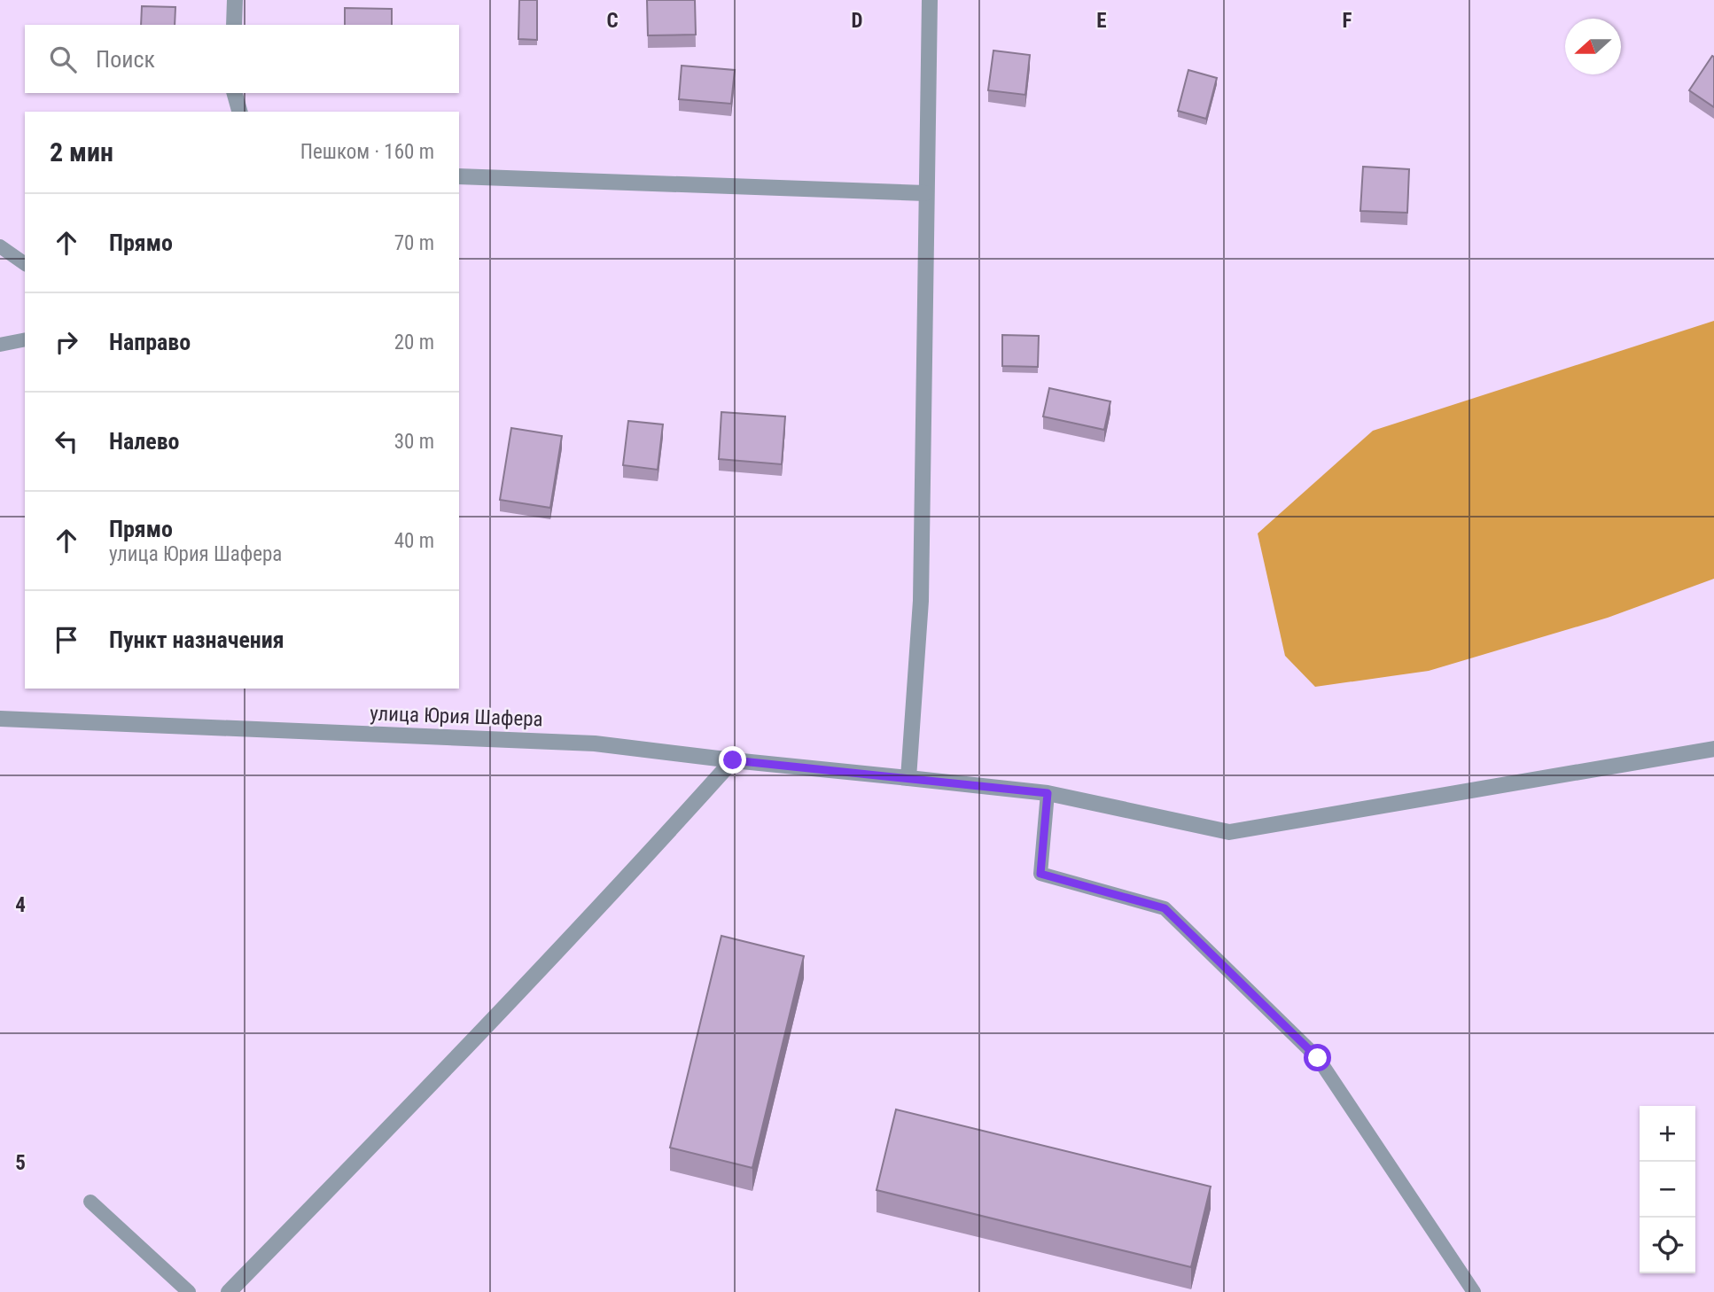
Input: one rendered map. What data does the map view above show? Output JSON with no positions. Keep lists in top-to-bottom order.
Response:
{
  "streets": {
    "street": ["улица Юрия Шафера"]
  },
  "north": "left",
  "page": {
    "search": "Поиск",
    "heading": ["2 мин", "Пешком · 160 m"],
    "list": [
      ["Прямо", "70 m"],
      ["Направо", "20 m"],
      ["Налево", "30 m"],
      ["Прямо", "улица Юрия Шафера", "40 m"],
      "Пункт назначения"
    ],
    "map_buttons": ["+", "−"]
  },
  "grid": {
    "columns": [
      "C",
      "D",
      "E",
      "F"
    ],
    "rows": ["4", "5"]
  }
}
